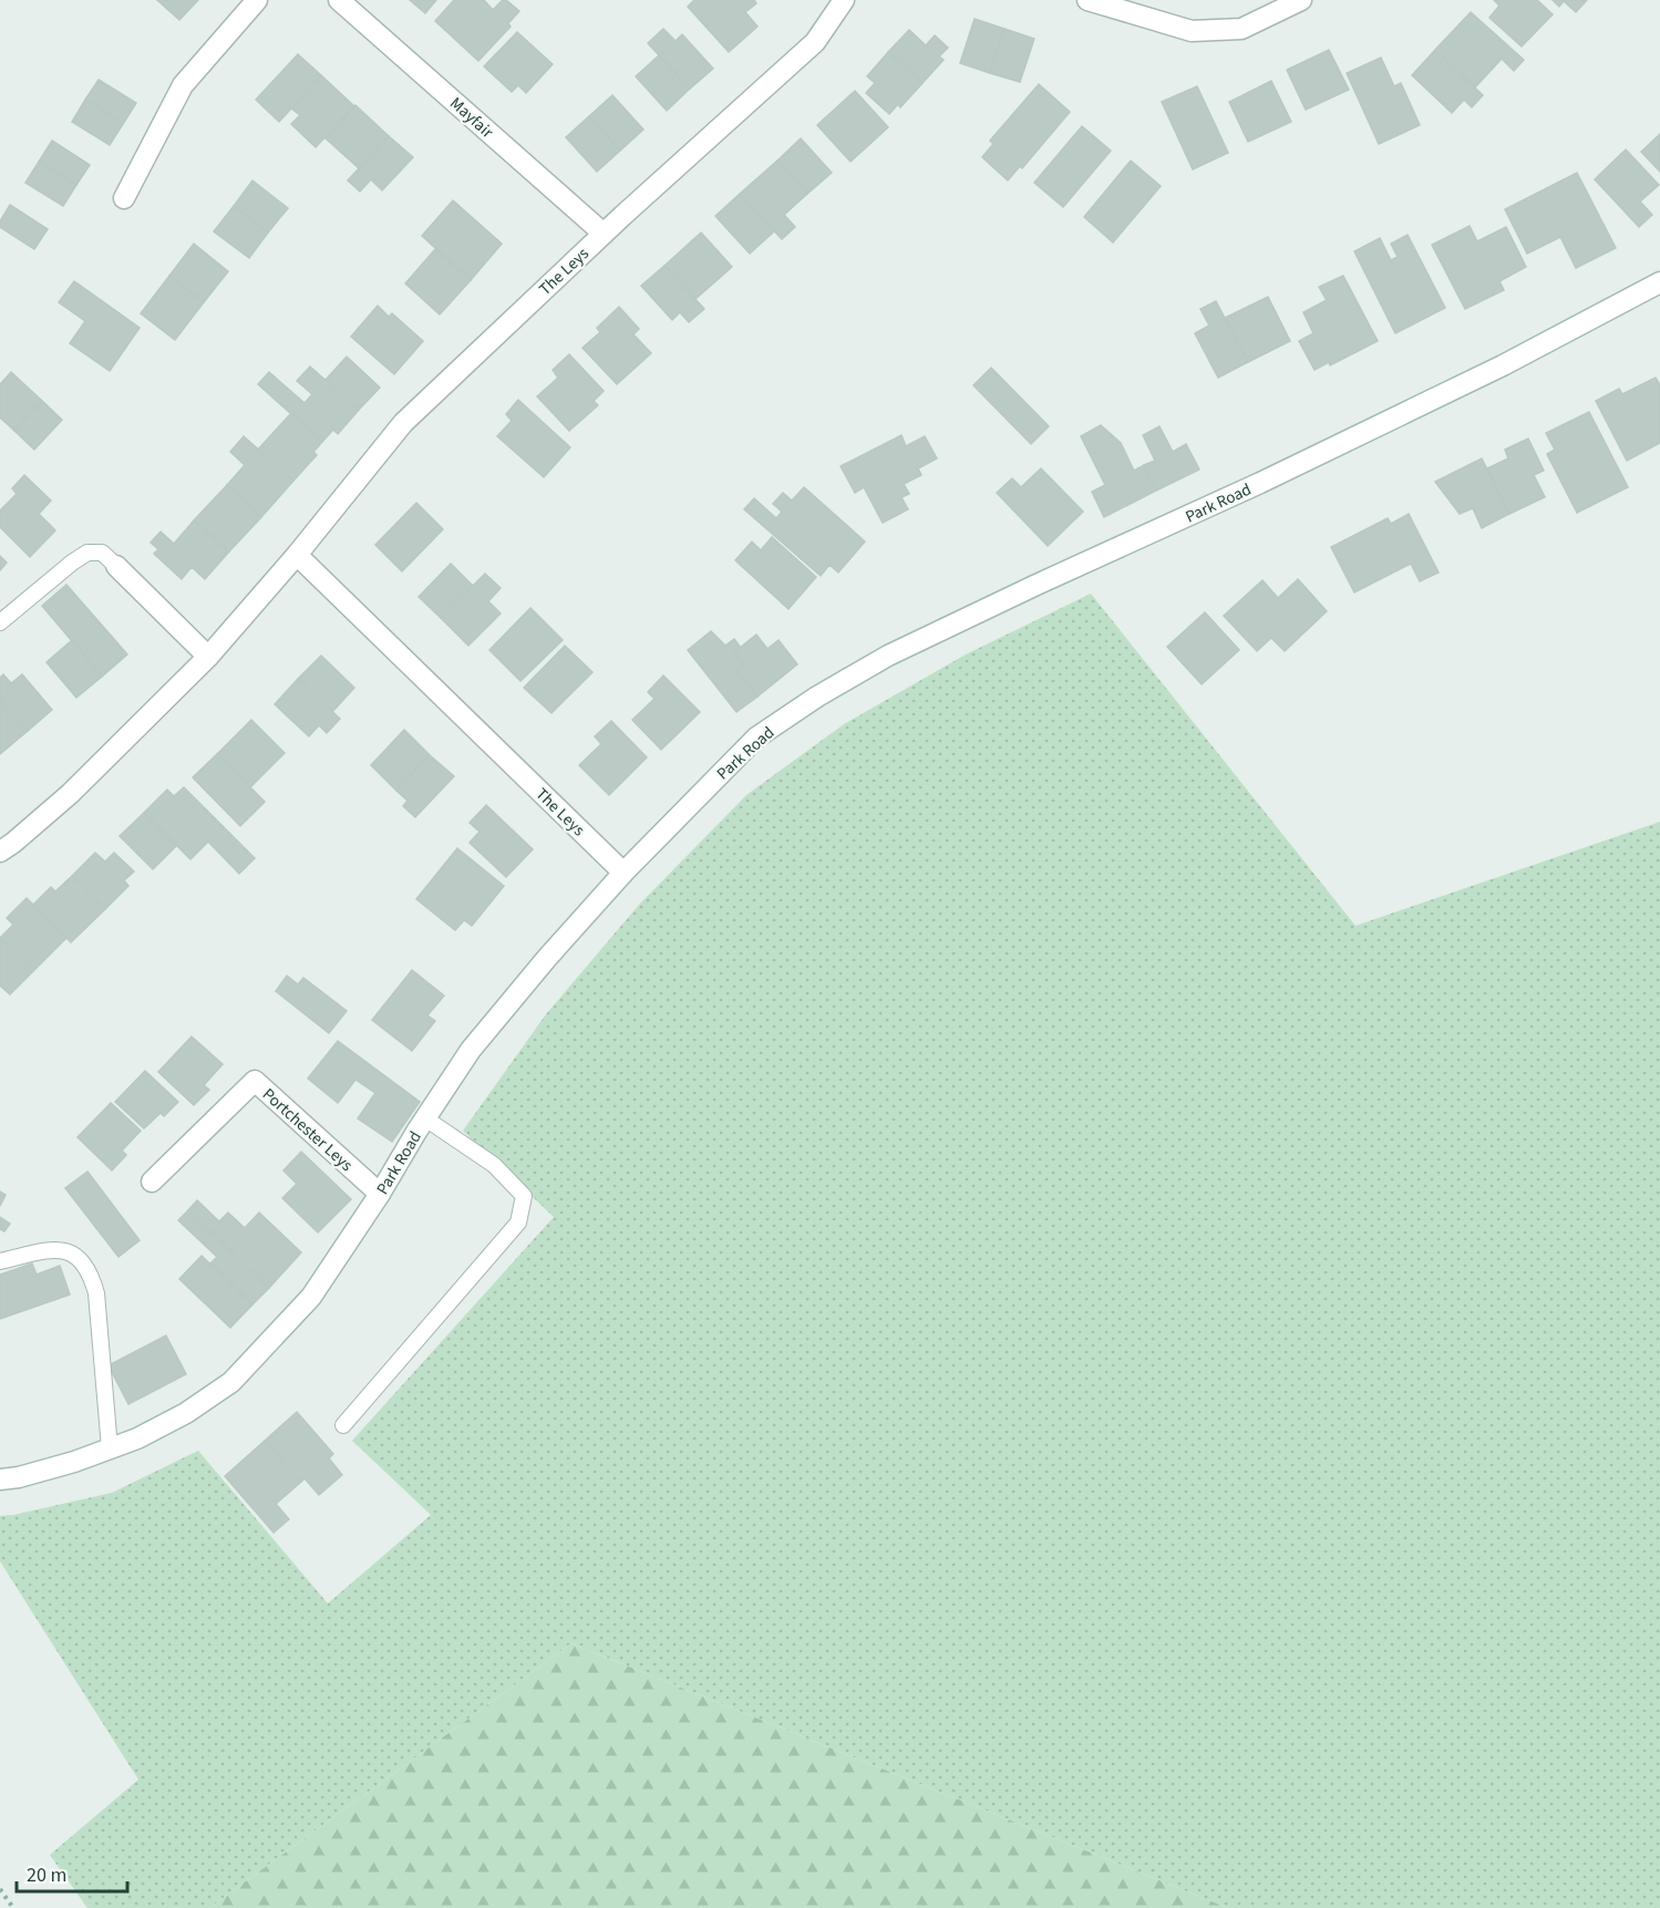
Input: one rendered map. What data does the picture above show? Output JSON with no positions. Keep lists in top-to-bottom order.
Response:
{
  "streets": {
    "street": [
      "Mayfair",
      "The Leys",
      "Park Road",
      "Portchester Leys"
    ]
  },
  "crossings": [
    ["Mayfair", "The Leys"],
    ["The Leys", "Park Road"],
    ["Park Road", "Portchester Leys"]
  ],
  "scale_bar": "20 m"
}
